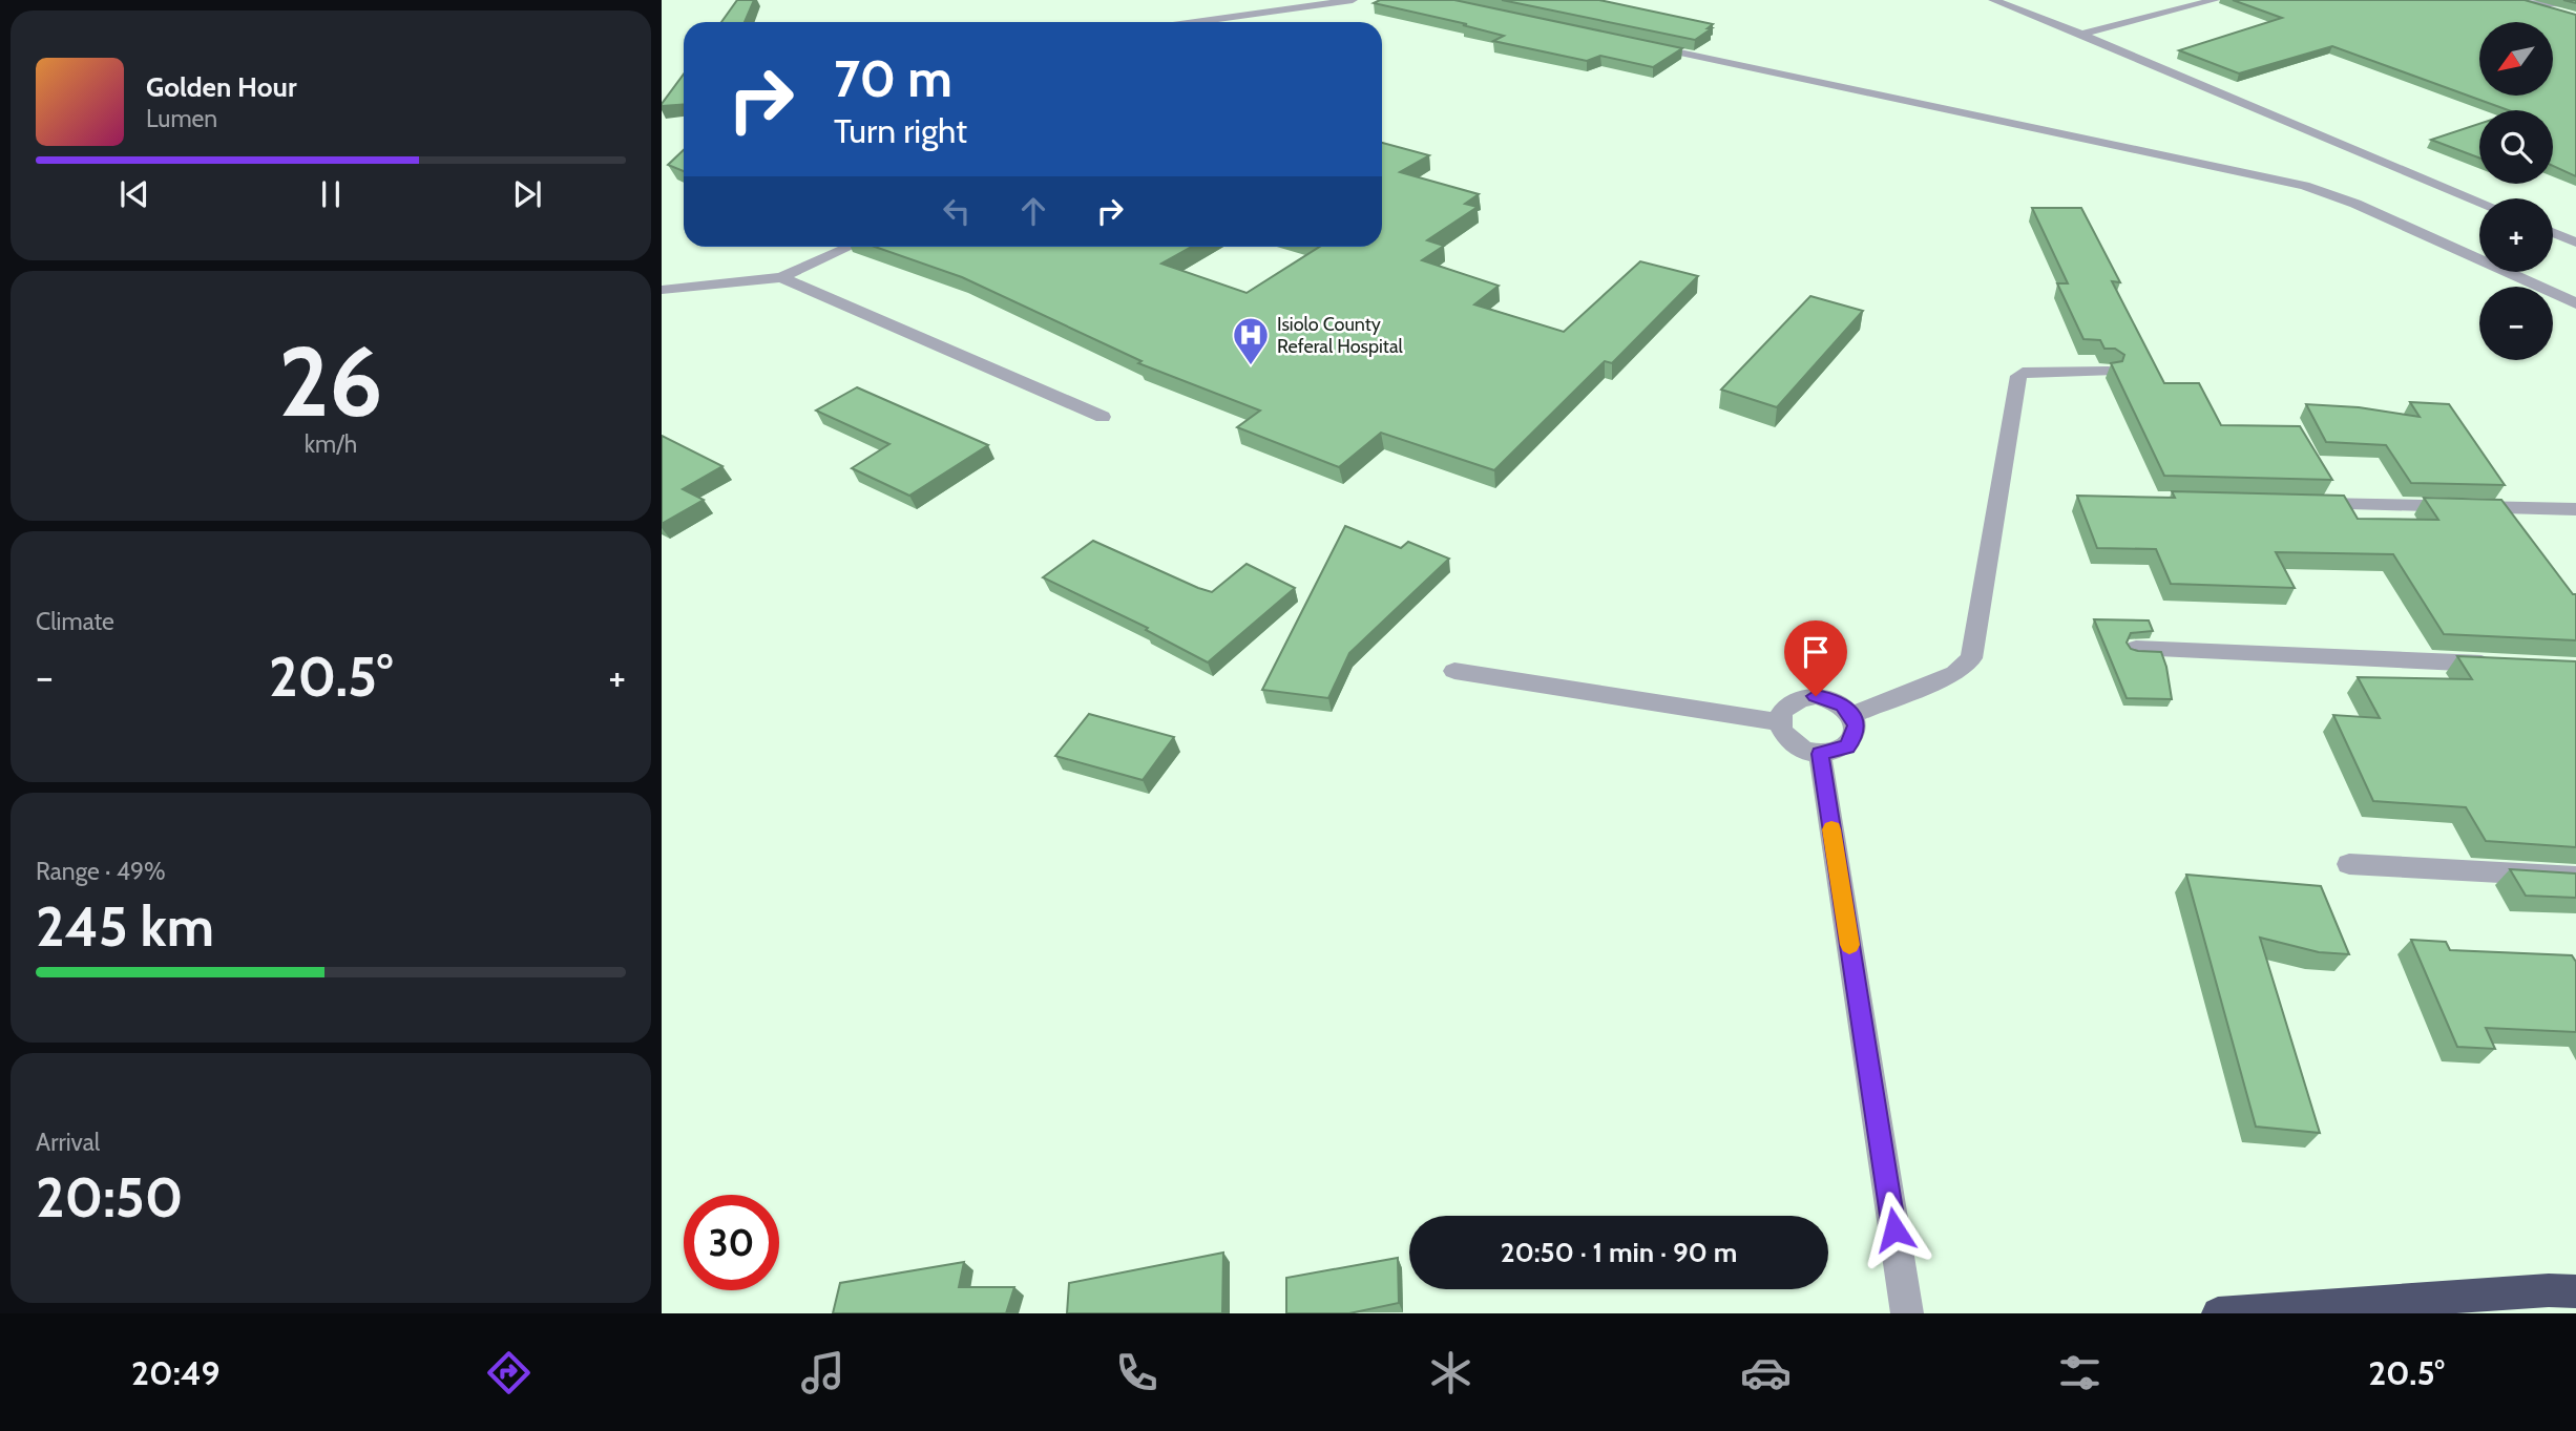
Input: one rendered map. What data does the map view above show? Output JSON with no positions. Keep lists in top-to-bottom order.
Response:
{
  "places": {
    "hospital": ["Isiolo County Referal Hospital"]
  },
  "north": "bottom left",
  "page": {
    "map_buttons": ["+", "−"],
    "turn": ["70 m", "Turn right"],
    "song": ["Golden Hour", "Lumen"],
    "tile": [
      ["26", "km/h"],
      "Climate",
      ["Range · 49%", "245 km"],
      ["Arrival", "20:50"]
    ],
    "heat": ["−", "20.5°", "+"],
    "limit": "30",
    "trip": "20:50 · 1 min · 90 m",
    "tabs": ["20:49", "20.5°"]
  }
}
